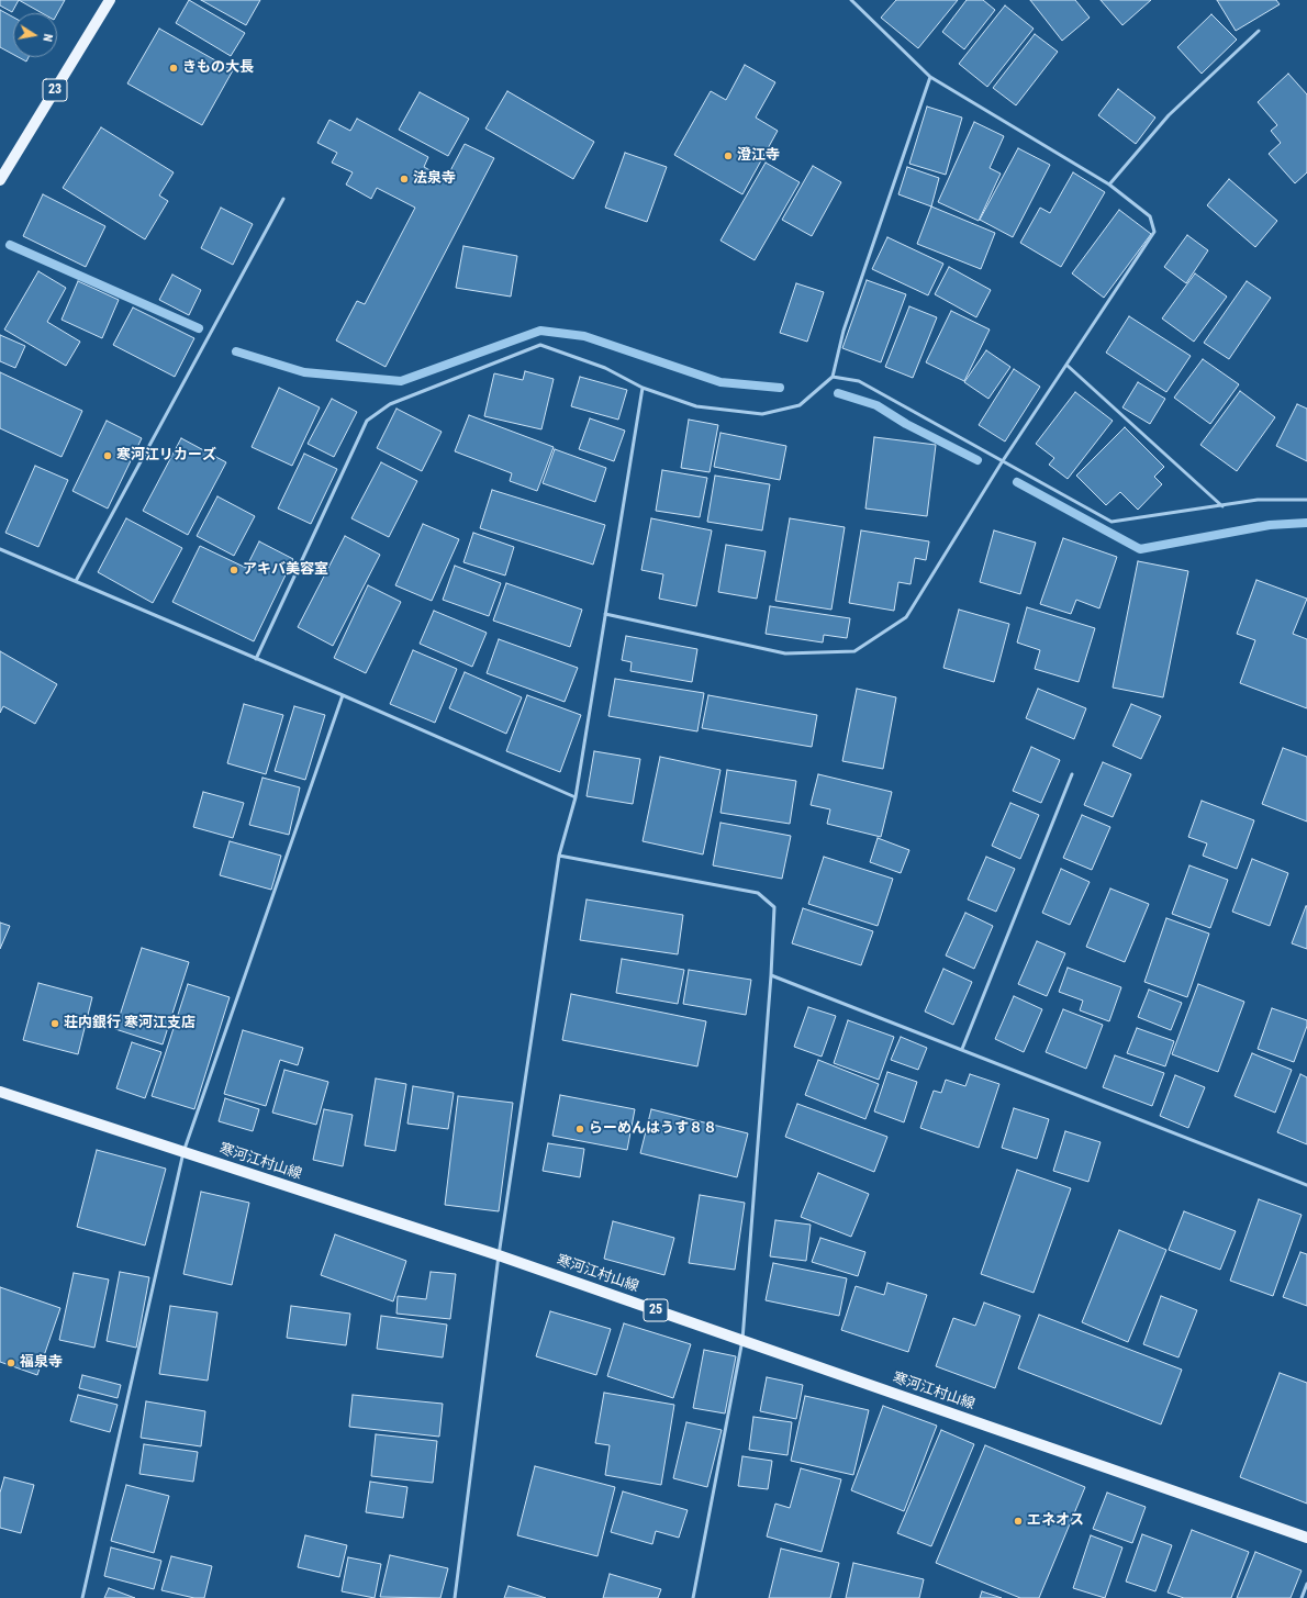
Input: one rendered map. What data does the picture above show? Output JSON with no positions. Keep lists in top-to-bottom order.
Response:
{
  "streets": {
    "main road": ["23", "寒河江村山線", "25"]
  },
  "places": [
    "きもの大長",
    "澄江寺",
    "法泉寺",
    "寒河江リカーズ",
    "アキバ美容室",
    "荘内銀行 寒河江支店",
    "らーめんはうす８８",
    "福泉寺",
    "エネオス"
  ],
  "north": "right"
}
